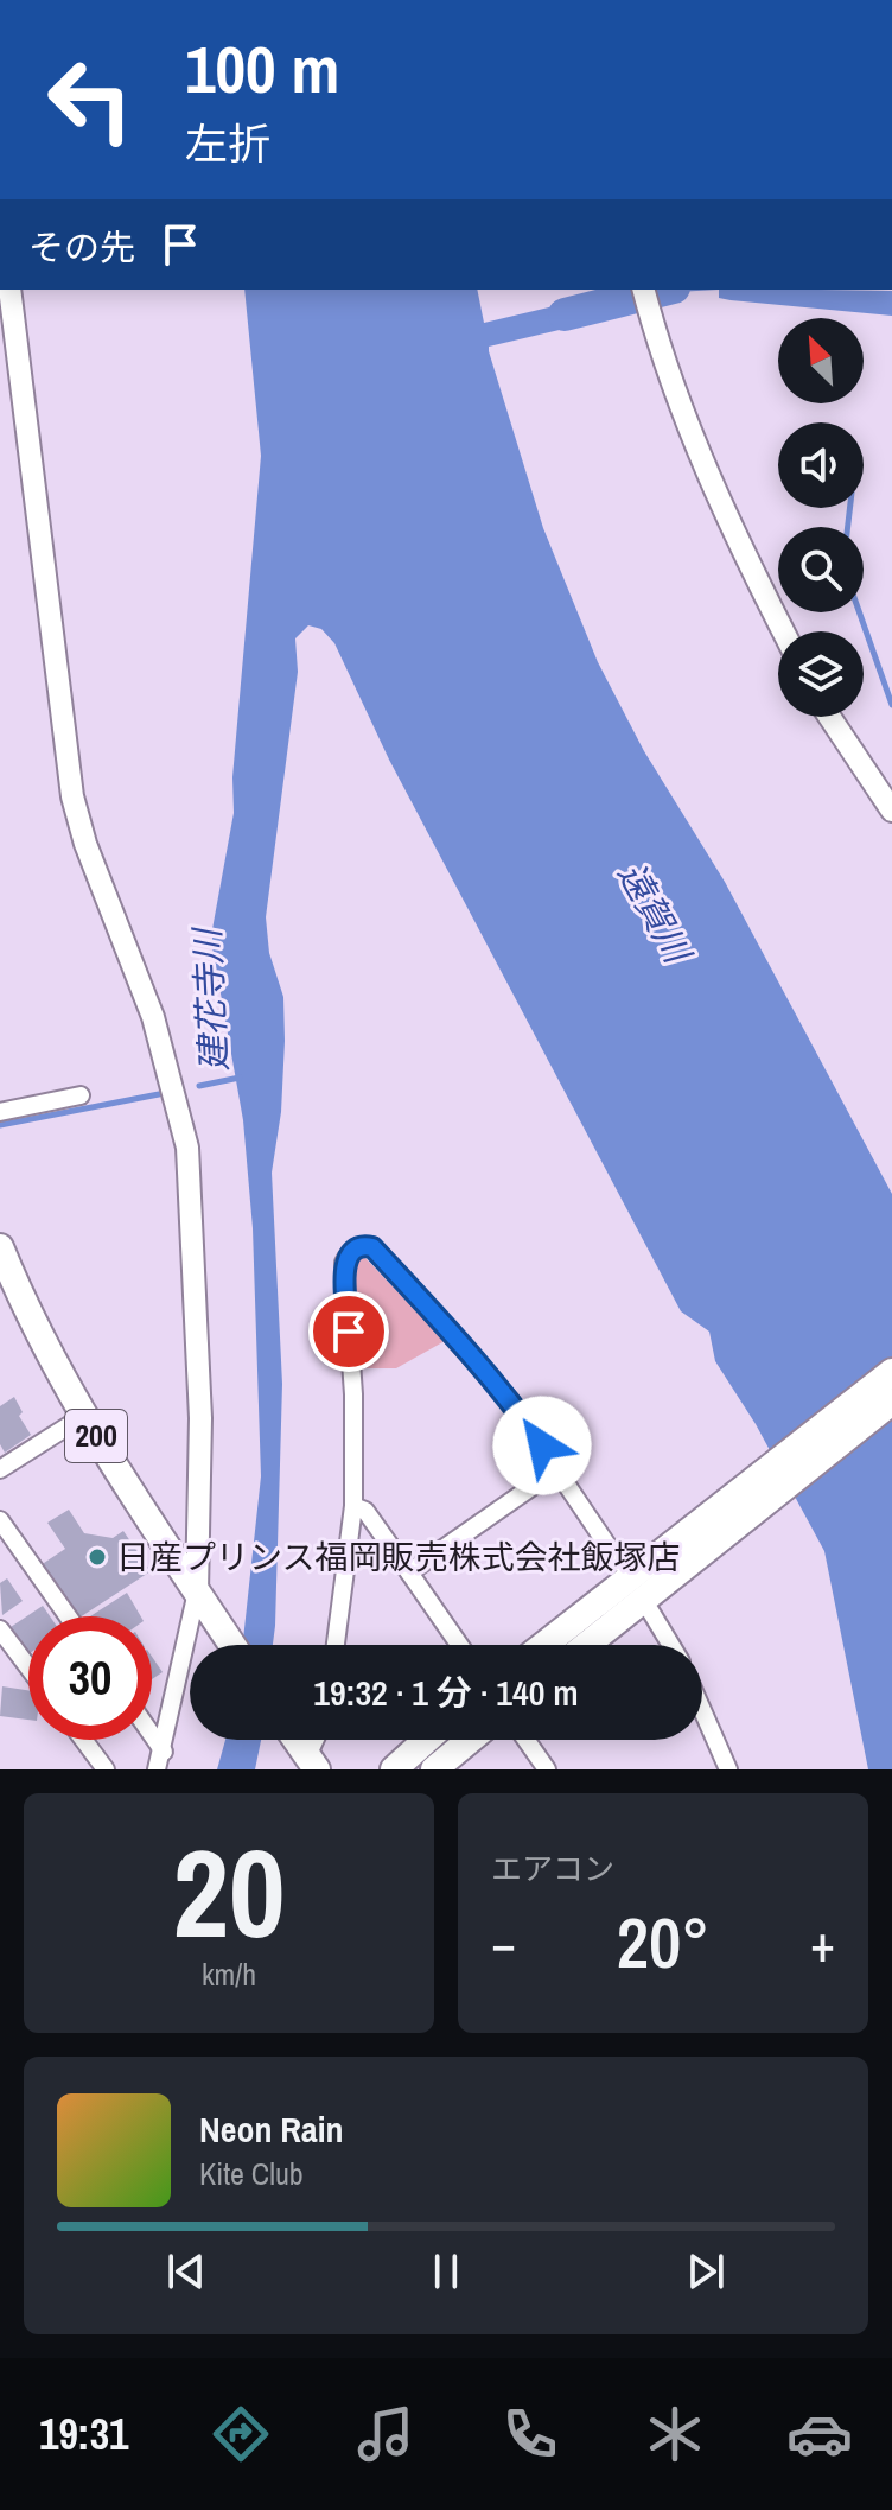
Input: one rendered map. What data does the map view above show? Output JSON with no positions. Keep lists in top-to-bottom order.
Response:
{
  "streets": {
    "highway": ["200"]
  },
  "water": ["遠賀川", "建花寺川"],
  "places": ["日産プリンス福岡販売株式会社飯塚店"],
  "north": "top left",
  "page": {
    "turn": ["100 m", "左折"],
    "then": "その先",
    "limit": "30",
    "trip": "19:32 · 1 分 · 140 m",
    "tile": [
      ["20", "km/h"],
      "エアコン"
    ],
    "heat": ["−", "20°", "+"],
    "song": ["Neon Rain", "Kite Club"],
    "tabs": "19:31"
  }
}
